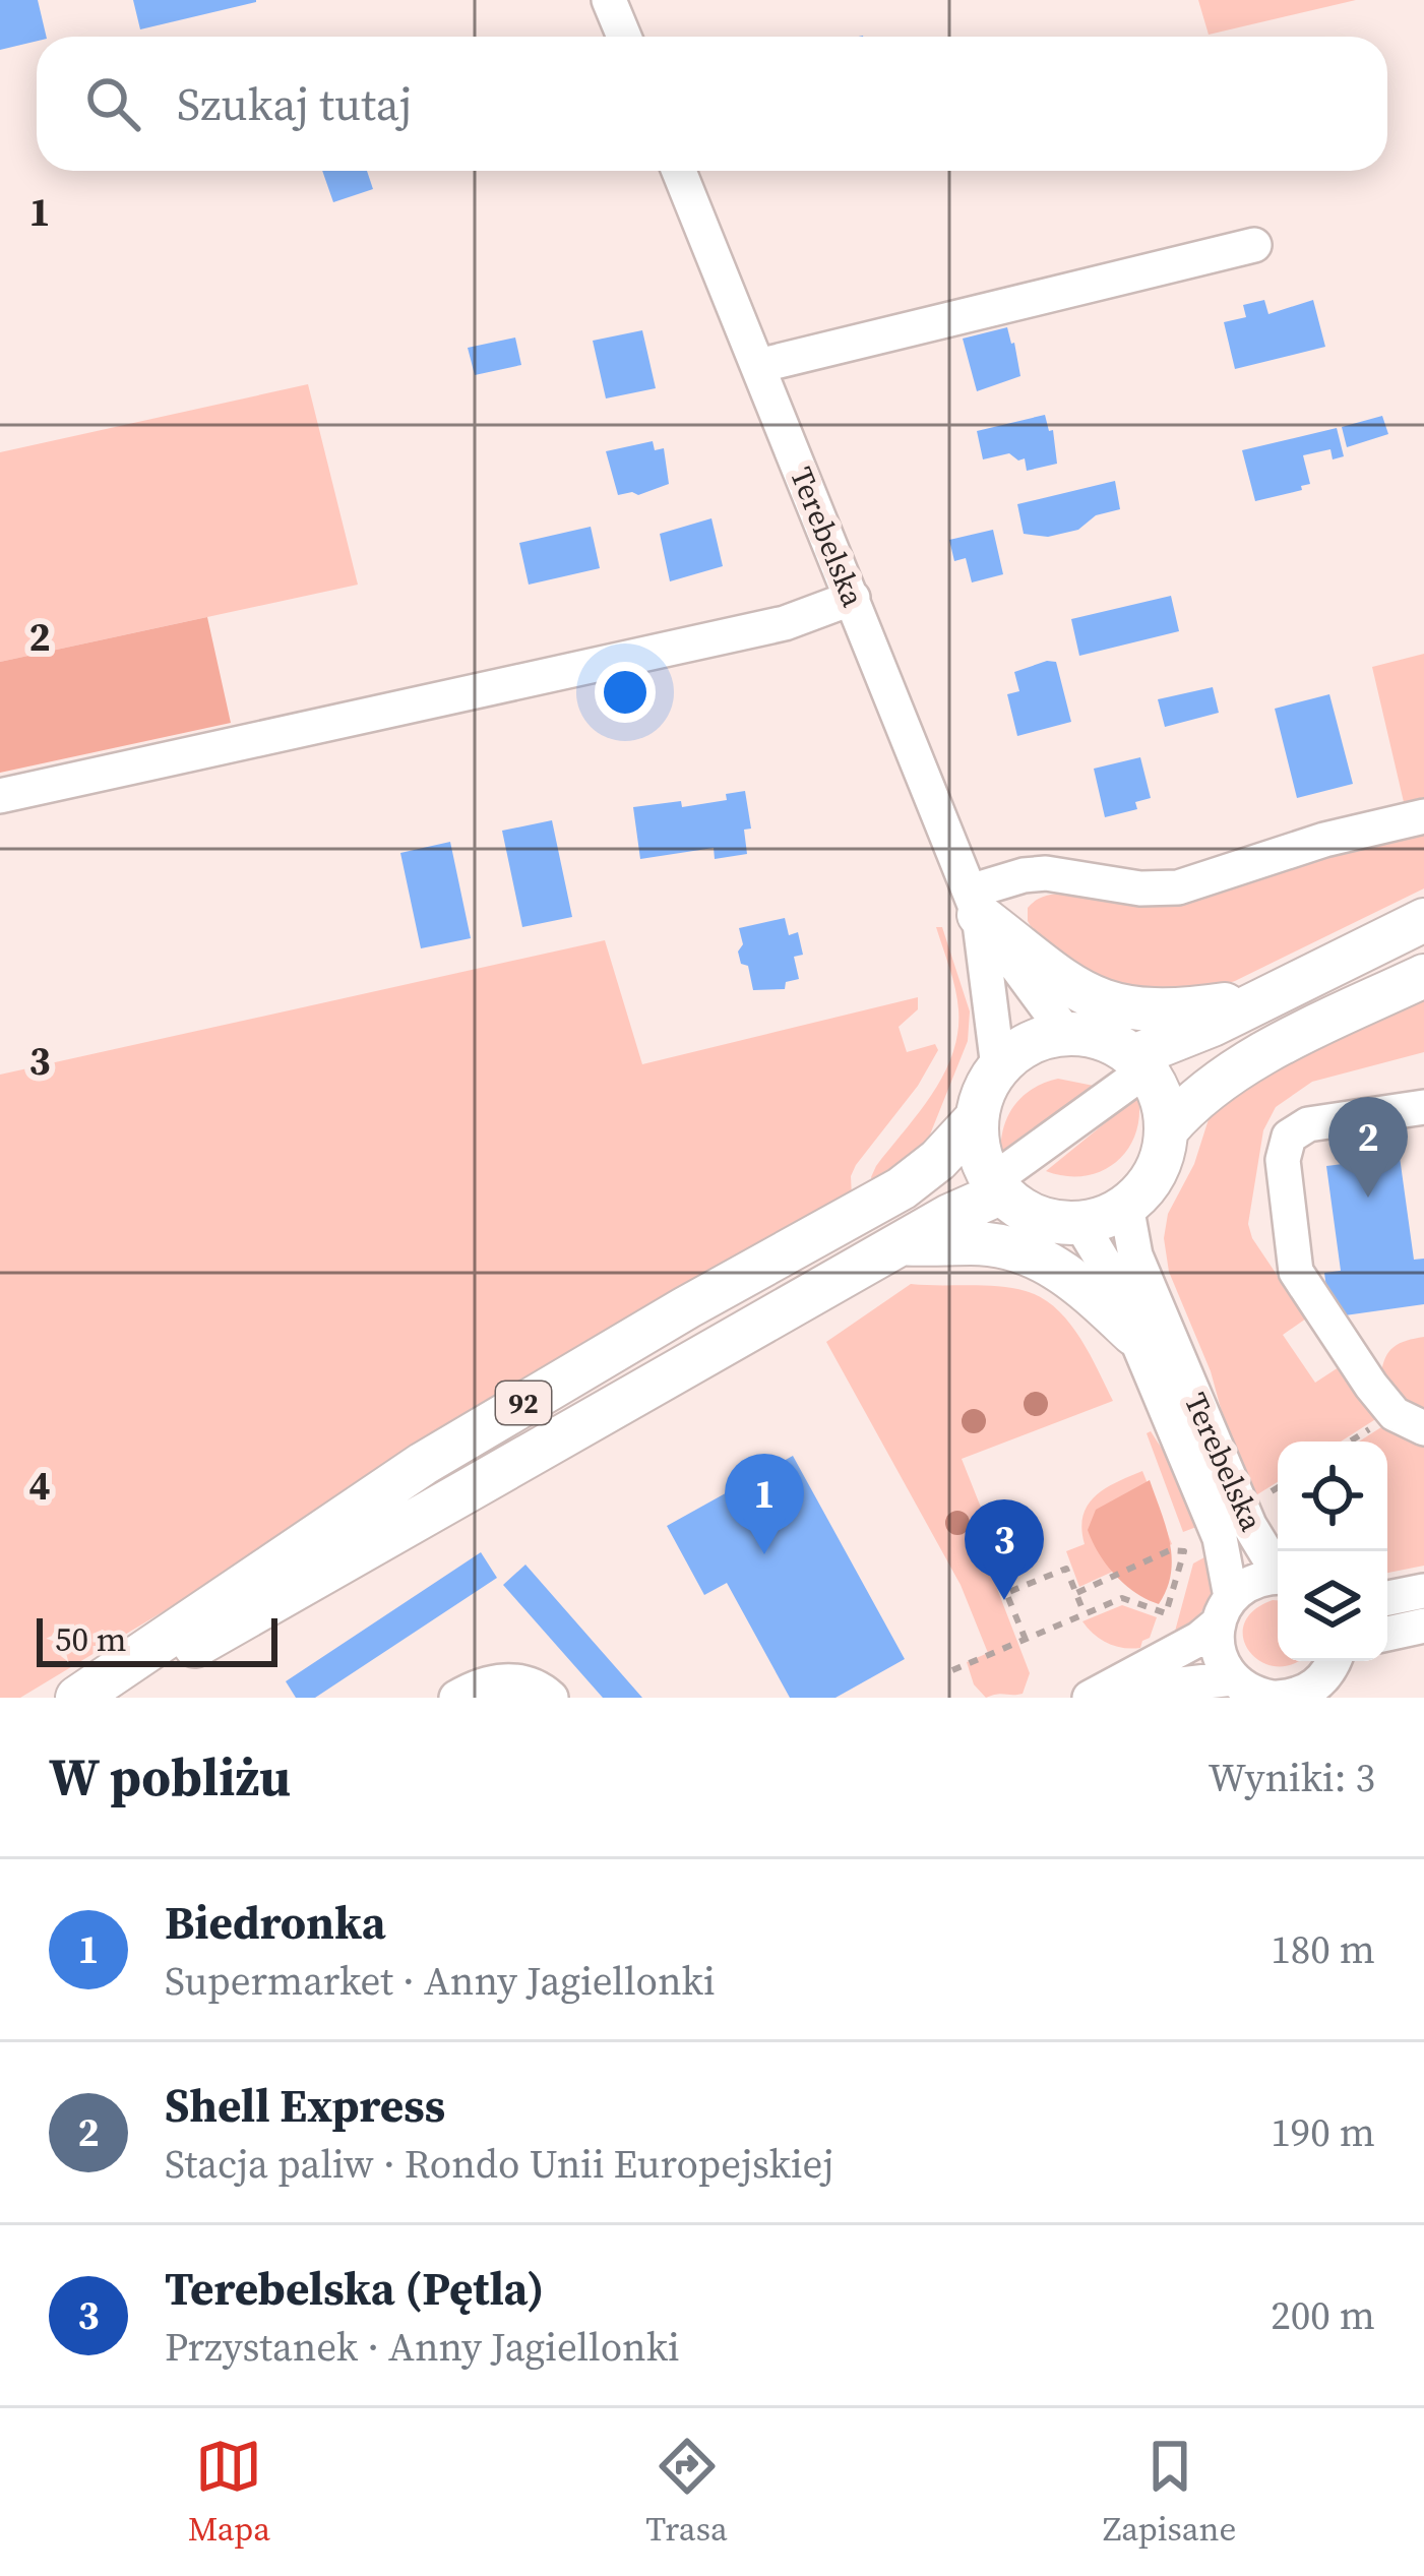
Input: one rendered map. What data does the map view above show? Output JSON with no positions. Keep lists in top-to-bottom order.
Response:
{
  "streets": {
    "main road": ["92"],
    "street": ["Terebelska"]
  },
  "crossings": [
    ["Terebelska", "92"]
  ],
  "scale_bar": "50 m",
  "page": {
    "search": "Szukaj tutaj",
    "pins": ["2", "1", "3"],
    "scale": "50 m",
    "heading": ["W pobliżu", "Wyniki: 3"],
    "list": [
      {
        "mark": "1",
        "name": "Biedronka",
        "note": "Supermarket · Anny Jagiellonki",
        "value": "180 m"
      },
      {
        "mark": "2",
        "name": "Shell Express",
        "note": "Stacja paliw · Rondo Unii Europejskiej",
        "value": "190 m"
      },
      {
        "mark": "3",
        "name": "Terebelska (Pętla)",
        "note": "Przystanek · Anny Jagiellonki",
        "value": "200 m"
      }
    ],
    "nav": ["Mapa", "Trasa", "Zapisane"]
  },
  "grid": {
    "rows": [
      "1",
      "2",
      "3",
      "4"
    ]
  }
}
